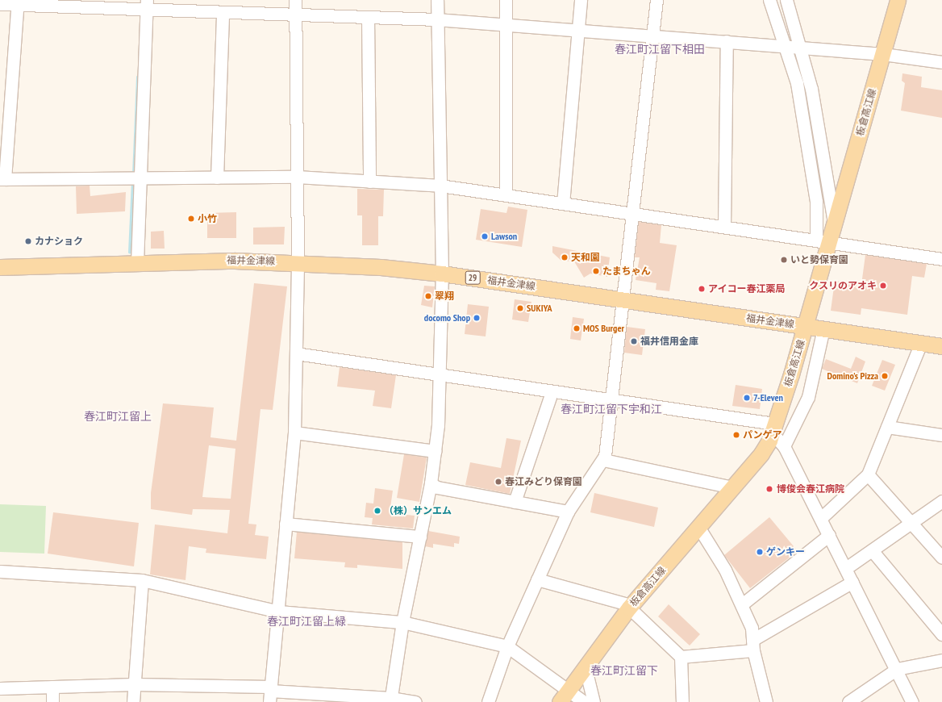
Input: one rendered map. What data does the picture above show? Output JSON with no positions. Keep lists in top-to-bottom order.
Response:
{
  "streets": {
    "main road": ["板倉高江線", "福井金津線", "29"]
  },
  "crossings": [
    ["板倉高江線", "福井金津線"]
  ],
  "districts": [
    "春江町江留下相田",
    "春江町江留下宇和江",
    "春江町江留上",
    "春江町江留上緑",
    "春江町江留下"
  ],
  "places": [
    "小竹",
    "Lawson",
    "カナショク",
    "天和園",
    "いと勢保育園",
    "たまちゃん",
    "クスリのアオキ",
    "アイコー春江薬局",
    "翠翔",
    "SUKIYA",
    "docomo Shop",
    "MOS Burger",
    "福井信用金庫",
    "Domino's Pizza",
    "7-Eleven",
    "パンゲア",
    "春江みどり保育園",
    "博俊会春江病院",
    "（株）サンエム",
    "ゲンキー"
  ]
}
